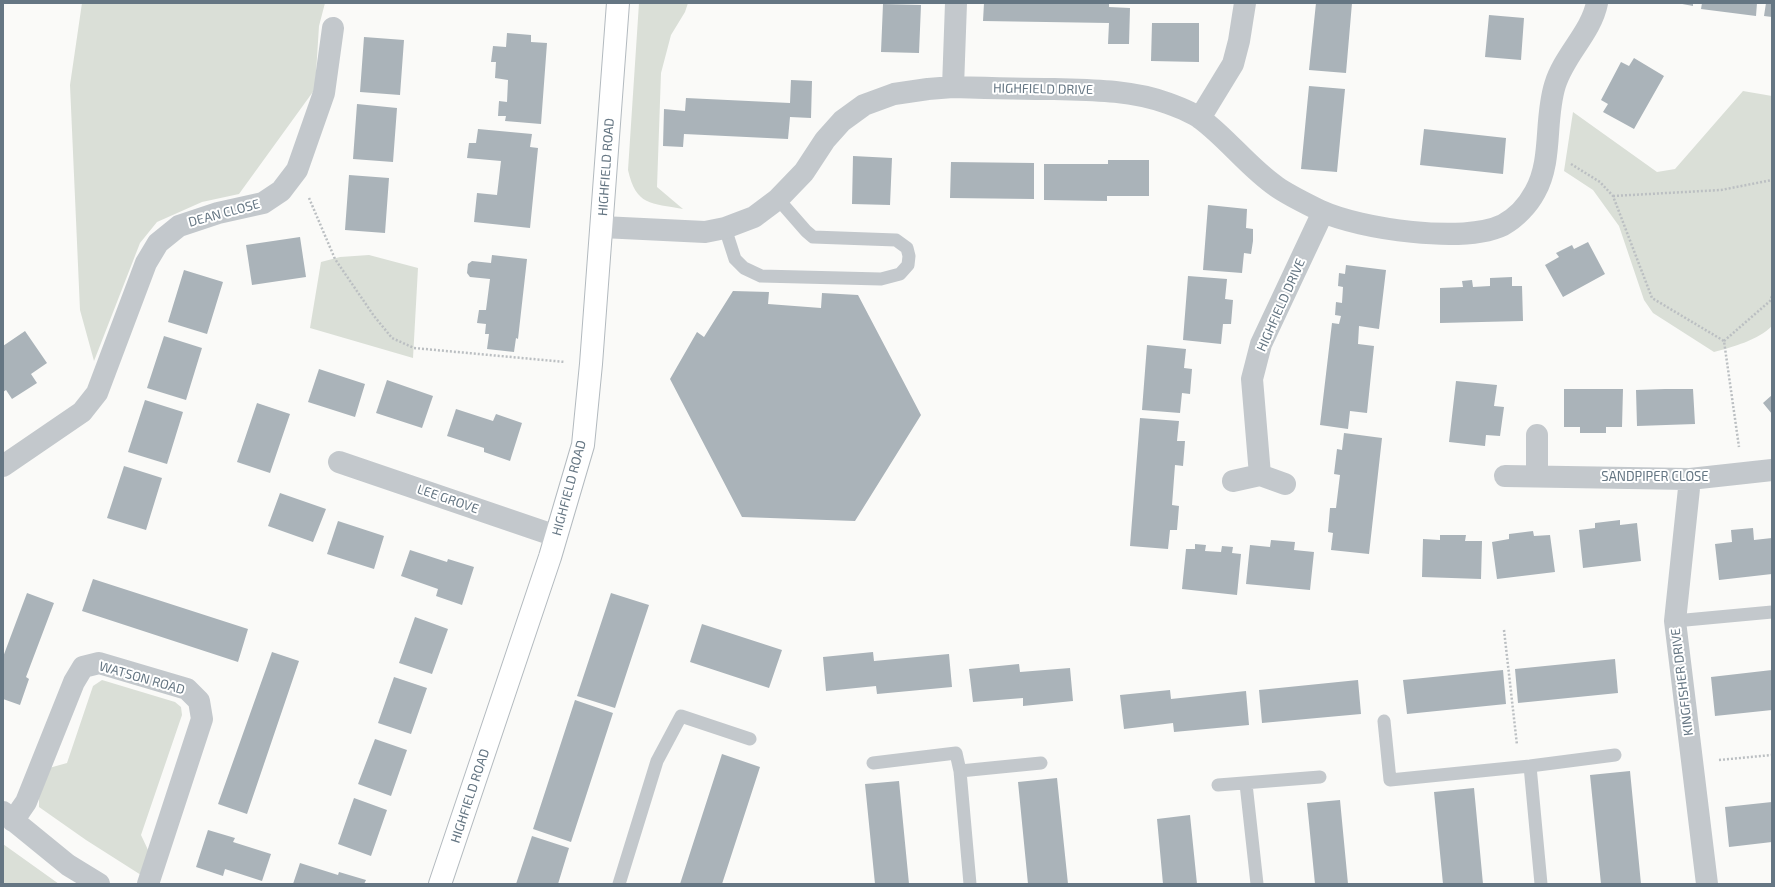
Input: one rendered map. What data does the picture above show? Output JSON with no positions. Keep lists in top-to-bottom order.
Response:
{
  "streets": {
    "street": [
      "HIGHFIELD DRIVE",
      "HIGHFIELD ROAD",
      "DEAN CLOSE",
      "SANDPIPER CLOSE",
      "LEE GROVE",
      "WATSON ROAD",
      "KINGFISHER DRIVE"
    ]
  },
  "crossings": [
    ["HIGHFIELD DRIVE", "HIGHFIELD ROAD"],
    ["HIGHFIELD ROAD", "LEE GROVE"],
    ["SANDPIPER CLOSE", "KINGFISHER DRIVE"]
  ]
}
